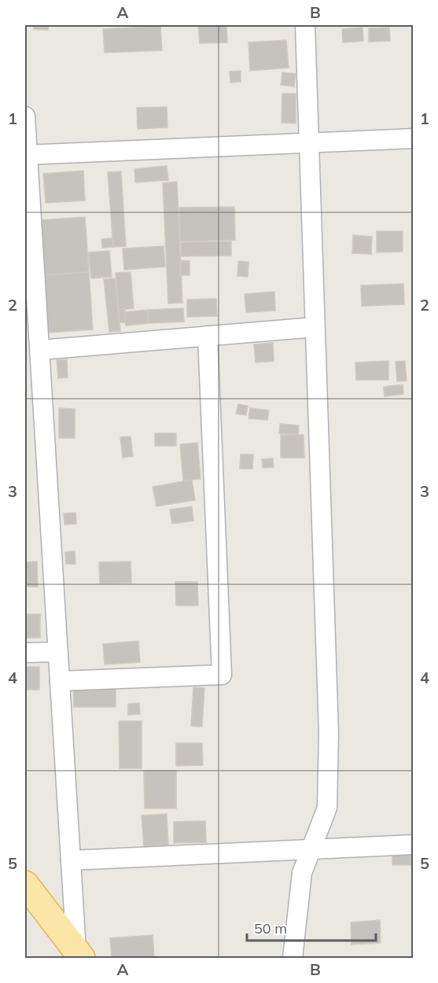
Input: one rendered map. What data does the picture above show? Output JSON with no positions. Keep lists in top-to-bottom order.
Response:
{
  "scale_bar": "50 m",
  "grid": {
    "columns": ["A", "B"],
    "rows": [
      "1",
      "2",
      "3",
      "4",
      "5"
    ]
  }
}
